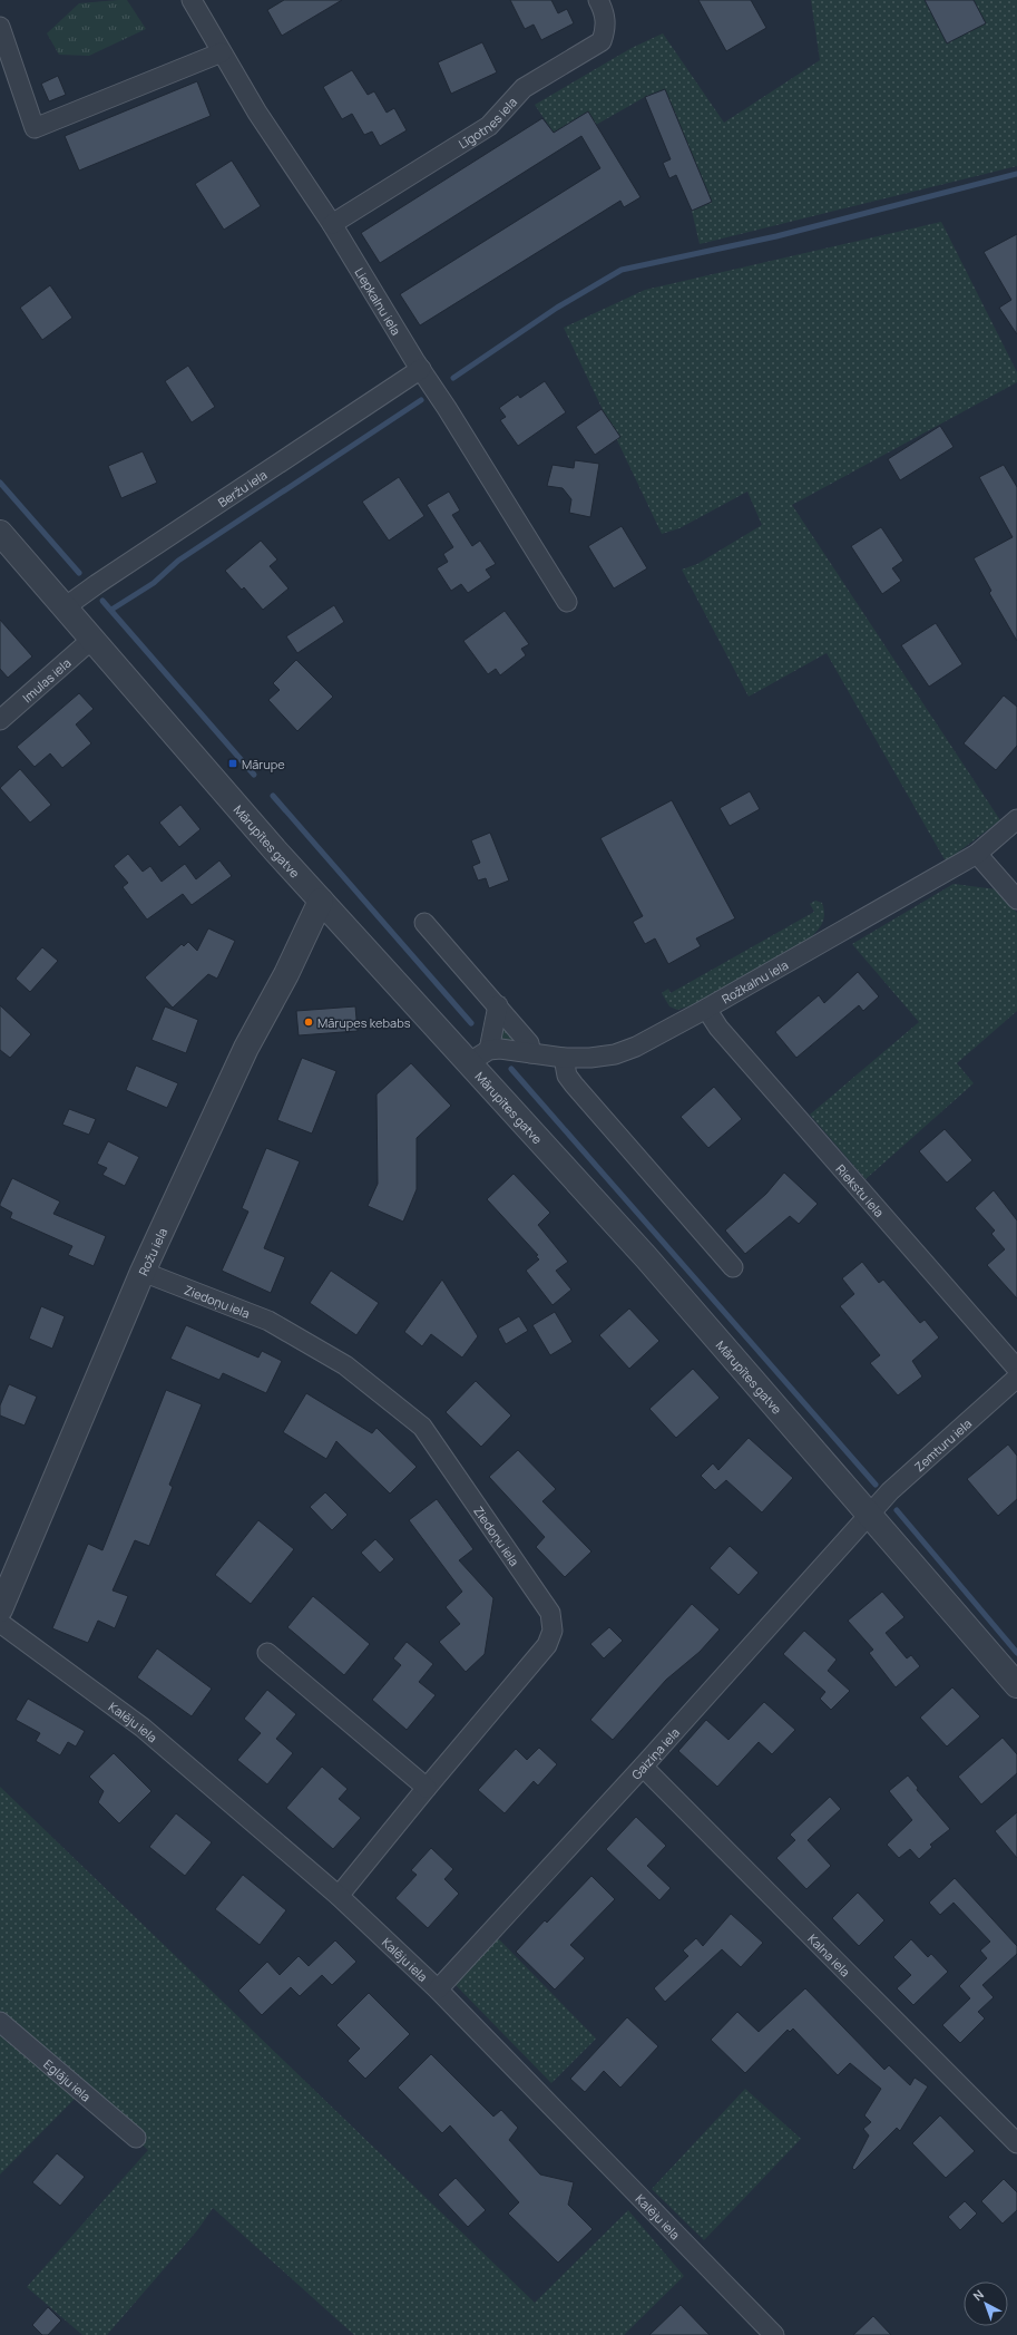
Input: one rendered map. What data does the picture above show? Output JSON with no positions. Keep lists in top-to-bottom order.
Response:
{
  "streets": {
    "street": [
      "Līgotnes iela",
      "Liepkalnu iela",
      "Beržu iela",
      "Imulas iela",
      "Mārupītes gatve",
      "Rožkalnu iela",
      "Riekstu iela",
      "Rožu iela",
      "Ziedoņu iela",
      "Zemturu iela",
      "Kalēju iela",
      "Gaiziņa iela",
      "Kalna iela",
      "Eglāju iela"
    ]
  },
  "crossings": [
    ["Līgotnes iela", "Liepkalnu iela"],
    ["Liepkalnu iela", "Beržu iela"],
    ["Beržu iela", "Mārupītes gatve"],
    ["Imulas iela", "Mārupītes gatve"],
    ["Mārupītes gatve", "Rožu iela"],
    ["Mārupītes gatve", "Zemturu iela"],
    ["Mārupītes gatve", "Gaiziņa iela"],
    ["Rožkalnu iela", "Riekstu iela"],
    ["Rožu iela", "Ziedoņu iela"],
    ["Ziedoņu iela", "Kalēju iela"],
    ["Zemturu iela", "Gaiziņa iela"],
    ["Kalēju iela", "Gaiziņa iela"],
    ["Gaiziņa iela", "Kalna iela"]
  ],
  "places": {
    "transit": ["Mārupe"],
    "other": ["Mārupes kebabs"]
  },
  "north": "top left"
}
